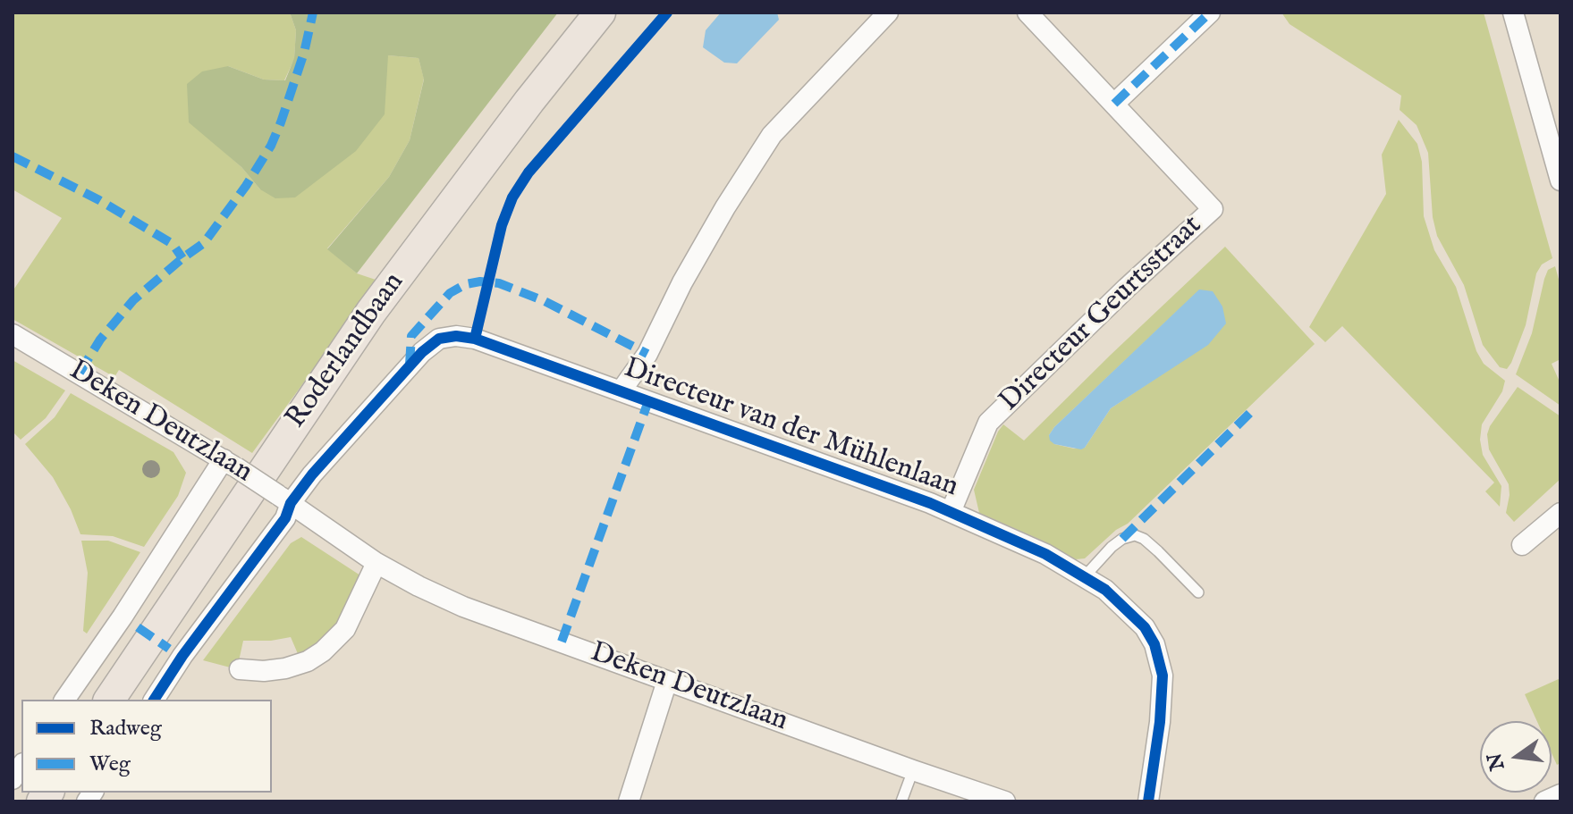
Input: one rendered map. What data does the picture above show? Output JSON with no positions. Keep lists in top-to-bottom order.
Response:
{
  "streets": {
    "main road": ["Roderlandbaan"],
    "street": ["Directeur Geurtsstraat", "Deken Deutzlaan", "Directeur van der Mühlenlaan"]
  },
  "crossings": [
    ["Directeur Geurtsstraat", "Directeur van der Mühlenlaan"],
    ["Deken Deutzlaan", "Directeur van der Mühlenlaan"]
  ],
  "legend": ["Radweg", "Weg"],
  "north": "left"
}
